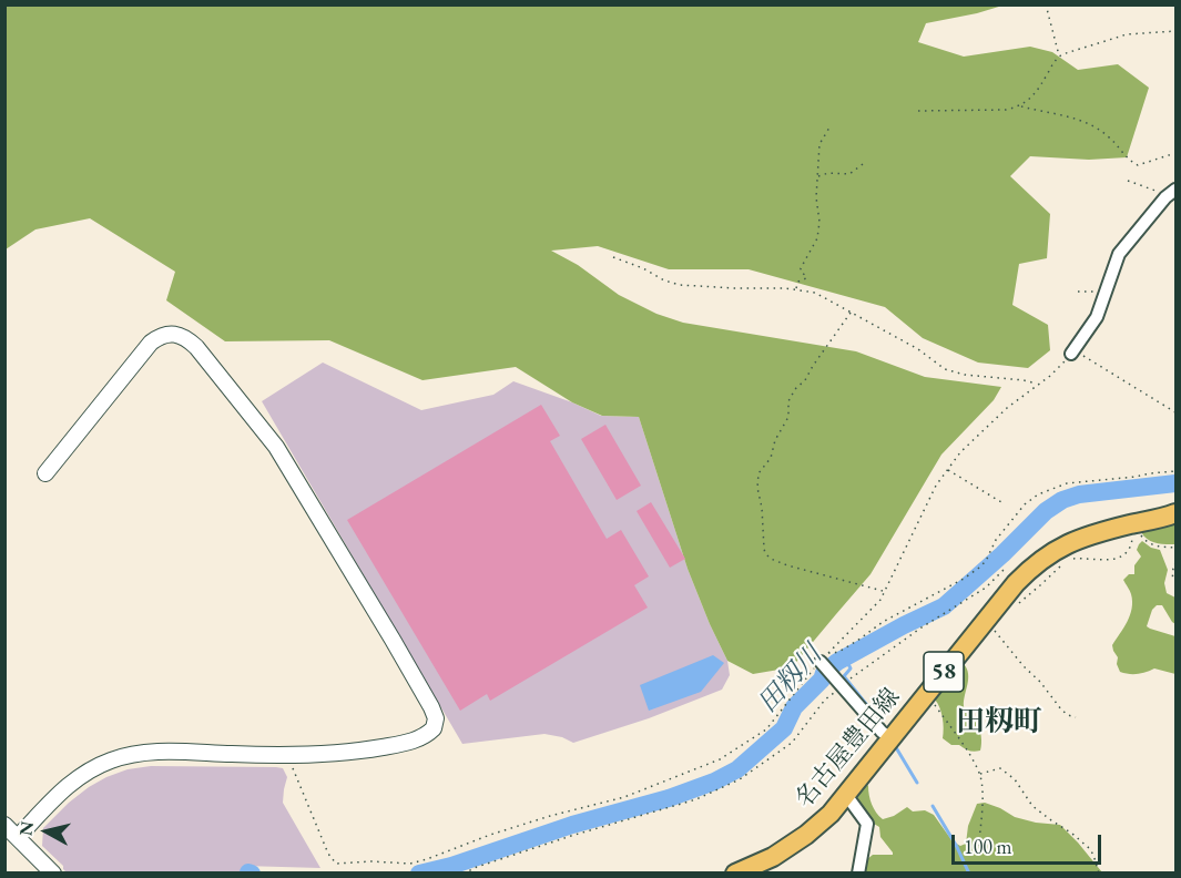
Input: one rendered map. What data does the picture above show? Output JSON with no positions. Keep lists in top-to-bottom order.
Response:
{
  "streets": {
    "main road": ["58", "名古屋豊田線"]
  },
  "districts": ["田籾町"],
  "water": ["田籾川"],
  "scale_bar": "100 m",
  "north": "left"
}
